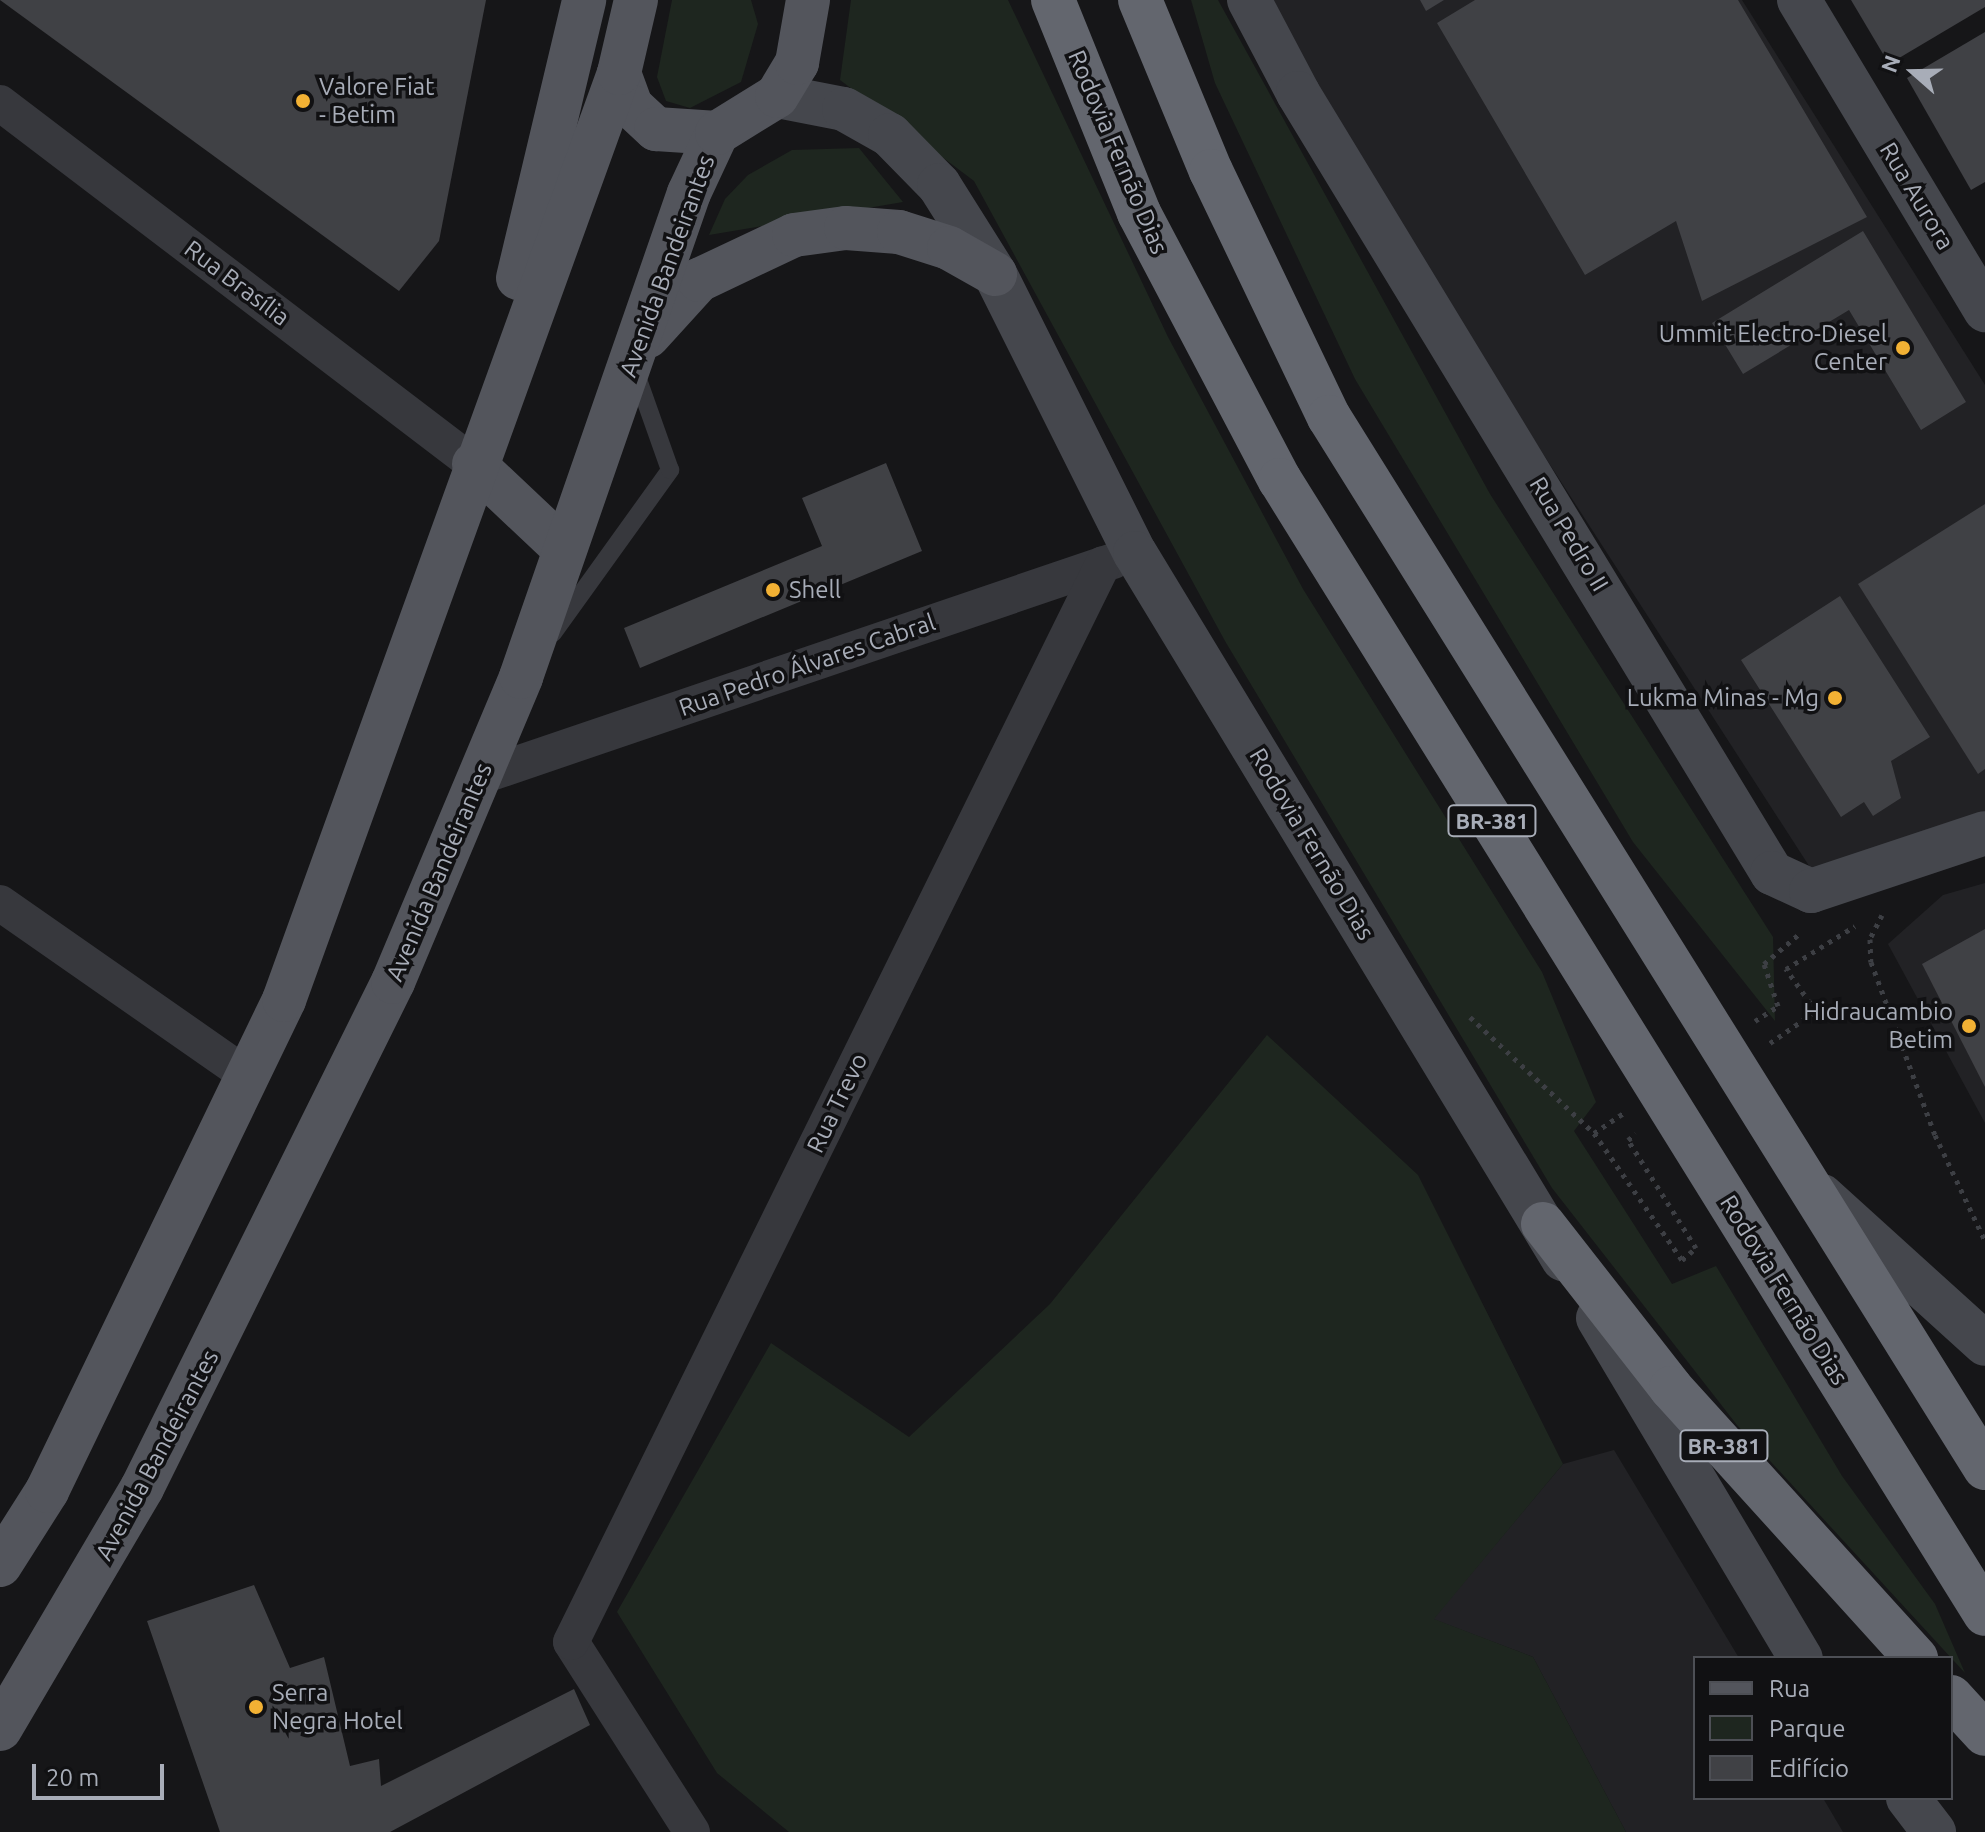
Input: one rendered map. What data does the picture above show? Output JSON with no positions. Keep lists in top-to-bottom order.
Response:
{
  "streets": {
    "highway": ["Rodovia Fernão Dias", "BR-381"],
    "main road": ["Rua Aurora", "Avenida Bandeirantes", "Rua Pedro II"],
    "street": ["Rua Brasília", "Rua Pedro Álvares Cabral", "Rua Trevo"]
  },
  "crossings": [
    ["Rodovia Fernão Dias", "Avenida Bandeirantes"],
    ["Rodovia Fernão Dias", "Rua Pedro Álvares Cabral"],
    ["Rodovia Fernão Dias", "BR-381"],
    ["Rodovia Fernão Dias", "Rua Trevo"],
    ["Avenida Bandeirantes", "Rua Pedro Álvares Cabral"],
    ["Rua Pedro Álvares Cabral", "Rua Trevo"]
  ],
  "places": [
    "Valore Fiat - Betim",
    "Ummit Electro-Diesel Center",
    "Shell",
    "Lukma Minas - Mg",
    "Hidraucambio Betim",
    "Serra Negra Hotel"
  ],
  "legend": ["Rua", "Parque", "Edifício"],
  "scale_bar": "20 m",
  "north": "left"
}
